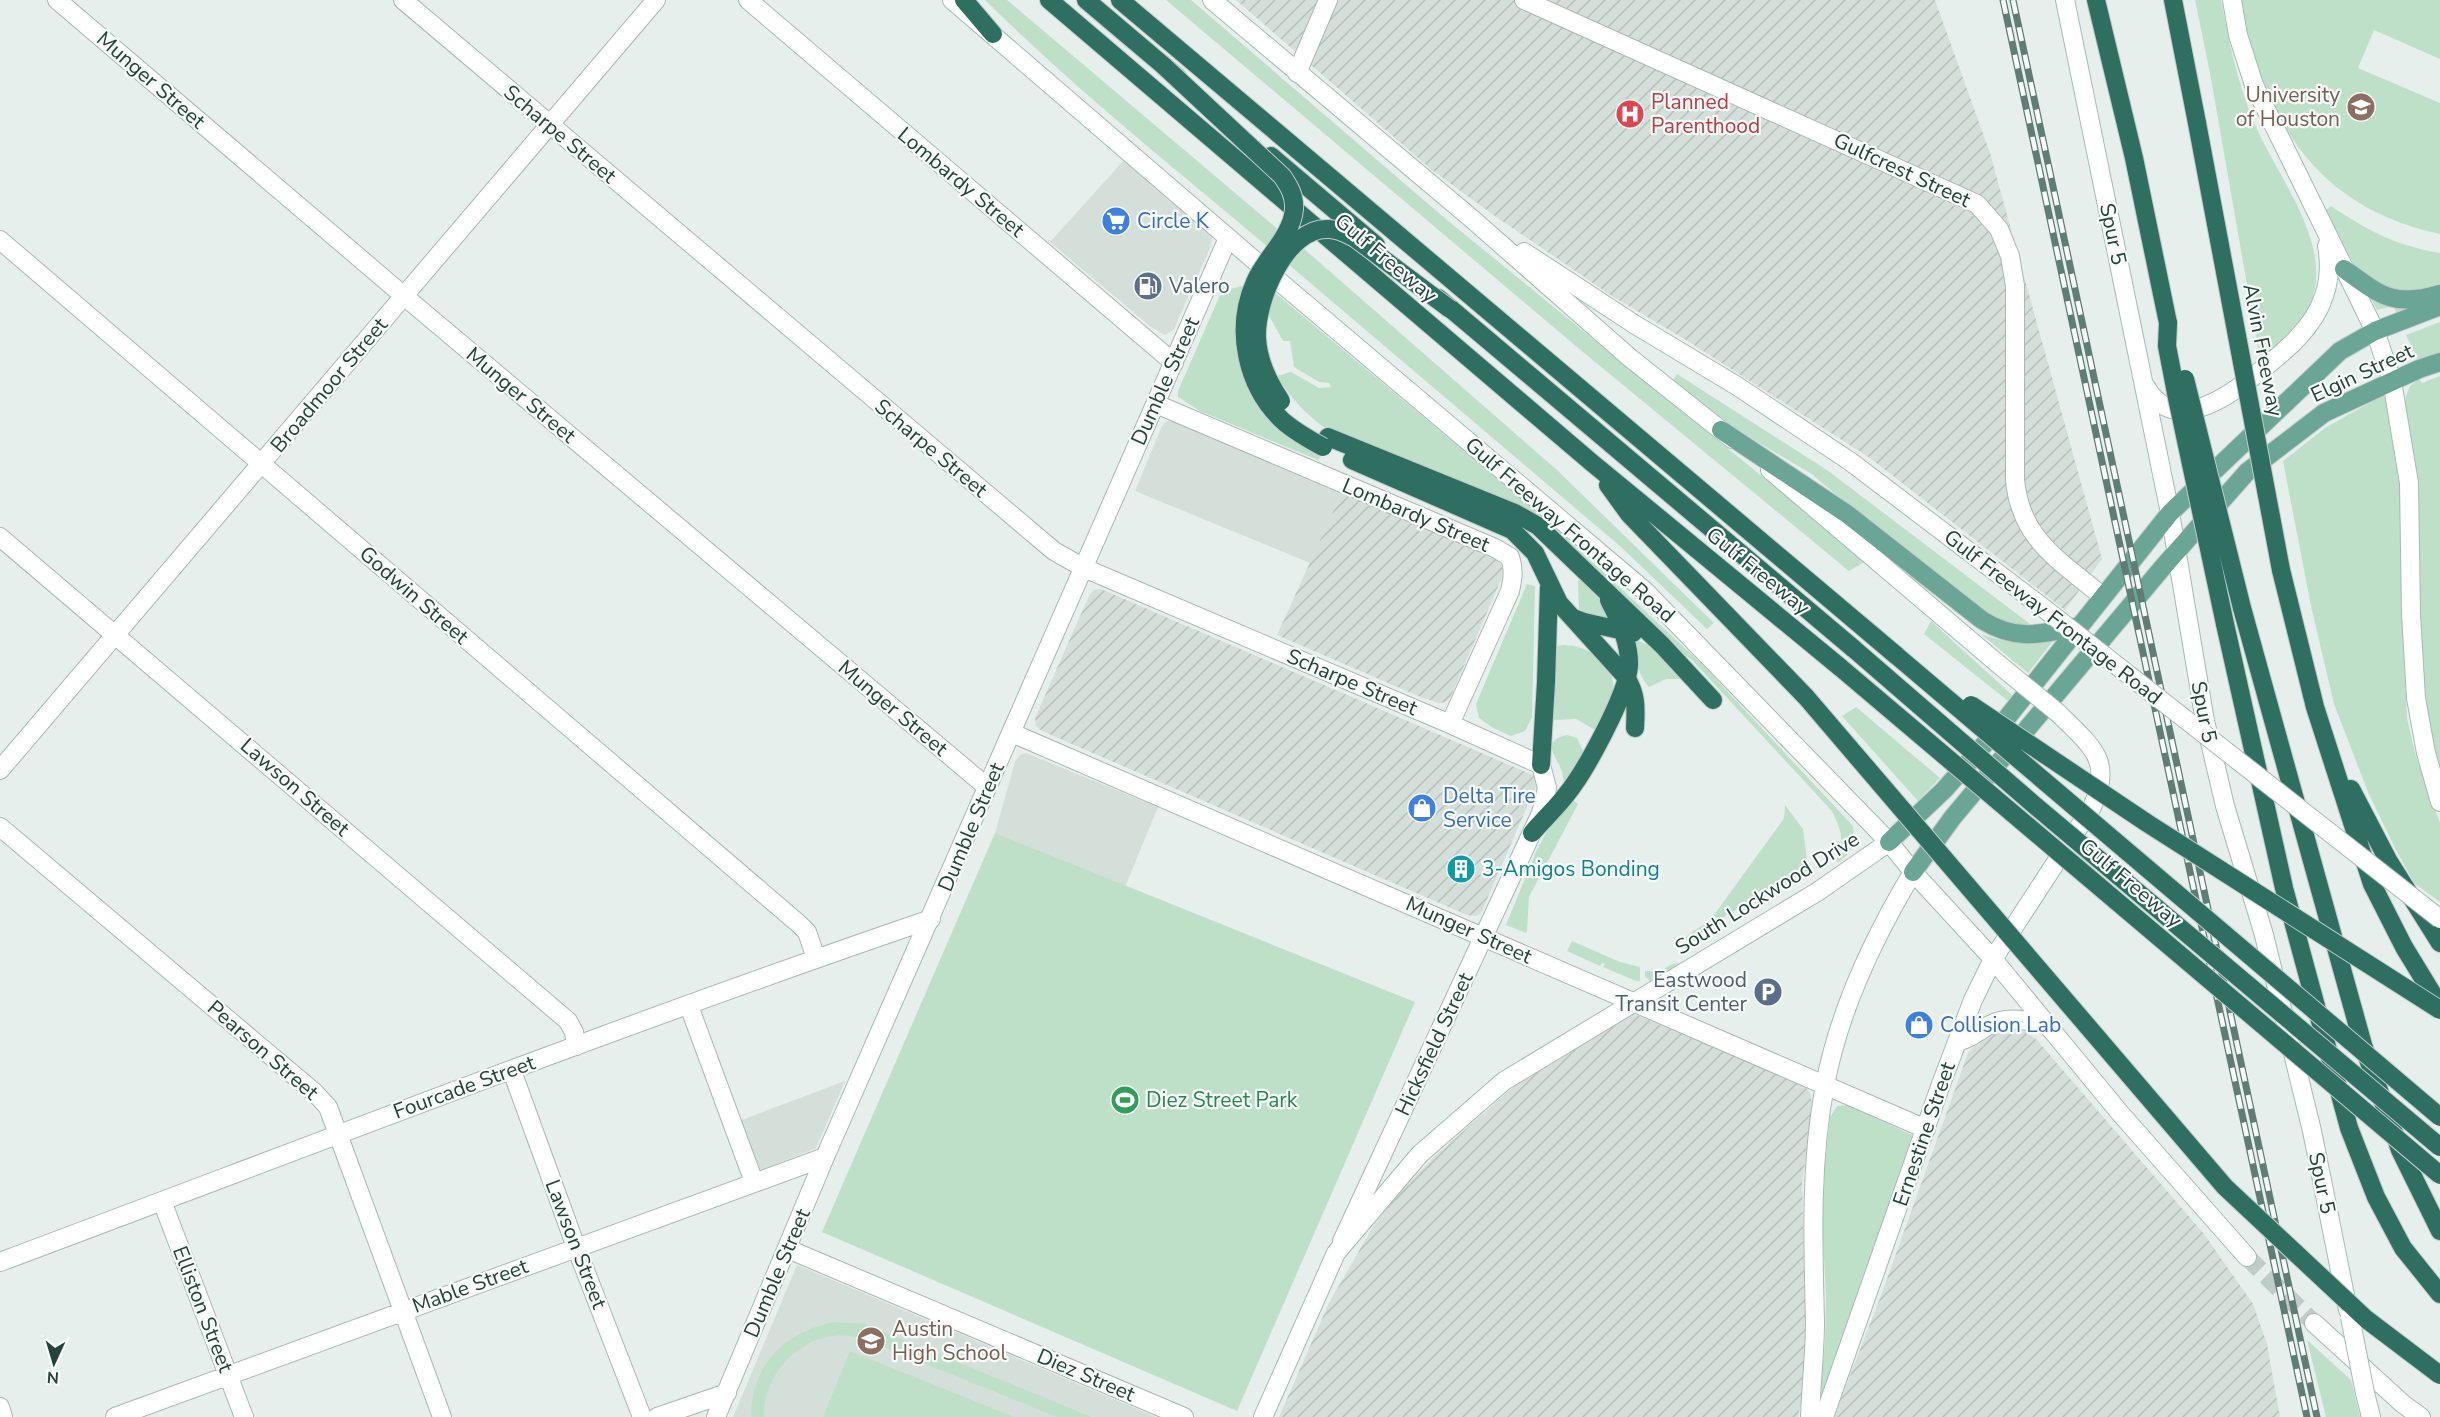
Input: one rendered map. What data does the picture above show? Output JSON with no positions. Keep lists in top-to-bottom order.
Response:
{
  "streets": {
    "highway": ["Spur 5", "Gulf Freeway", "Alvin Freeway"],
    "main road": ["Elgin Street", "South Lockwood Drive"],
    "street": [
      "Munger Street",
      "Scharpe Street",
      "Gulfcrest Street",
      "Lombardy Street",
      "Dumble Street",
      "Broadmoor Street",
      "Gulf Freeway Frontage Road",
      "Godwin Street",
      "Lawson Street",
      "Hicksfield Street",
      "Pearson Street",
      "Fourcade Street",
      "Ernestine Street",
      "Mable Street",
      "Elliston Street",
      "Diez Street"
    ]
  },
  "crossings": [
    ["Munger Street", "Dumble Street"],
    ["Munger Street", "Broadmoor Street"],
    ["Munger Street", "South Lockwood Drive"],
    ["Munger Street", "Hicksfield Street"],
    ["Munger Street", "Ernestine Street"],
    ["Scharpe Street", "Lombardy Street"],
    ["Scharpe Street", "Dumble Street"],
    ["Scharpe Street", "Broadmoor Street"],
    ["Scharpe Street", "Hicksfield Street"],
    ["Gulfcrest Street", "South Lockwood Drive"],
    ["Lombardy Street", "Dumble Street"],
    ["Spur 5", "Elgin Street"],
    ["Spur 5", "South Lockwood Drive"],
    ["Elgin Street", "South Lockwood Drive"],
    ["Dumble Street", "Gulf Freeway Frontage Road"],
    ["Dumble Street", "Fourcade Street"],
    ["Dumble Street", "Mable Street"],
    ["Dumble Street", "Diez Street"],
    ["Broadmoor Street", "Godwin Street"],
    ["Broadmoor Street", "Lawson Street"],
    ["Gulf Freeway Frontage Road", "South Lockwood Drive"],
    ["Gulf Freeway Frontage Road", "Ernestine Street"],
    ["Godwin Street", "Fourcade Street"],
    ["Lawson Street", "Fourcade Street"],
    ["Lawson Street", "Mable Street"],
    ["South Lockwood Drive", "Hicksfield Street"],
    ["Pearson Street", "Fourcade Street"],
    ["Pearson Street", "Mable Street"],
    ["Fourcade Street", "Elliston Street"],
    ["Mable Street", "Elliston Street"]
  ],
  "places": {
    "school or university": ["University of Houston", "Austin High School"],
    "hospital": ["Planned Parenthood"],
    "supermarket": ["Circle K"],
    "fuel station": ["Valero"],
    "shop": ["Delta Tire Service", "Collision Lab"],
    "building": ["3-Amigos Bonding"],
    "parking": ["Eastwood Transit Center"],
    "sports": ["Diez Street Park"]
  },
  "north": "bottom"
}
